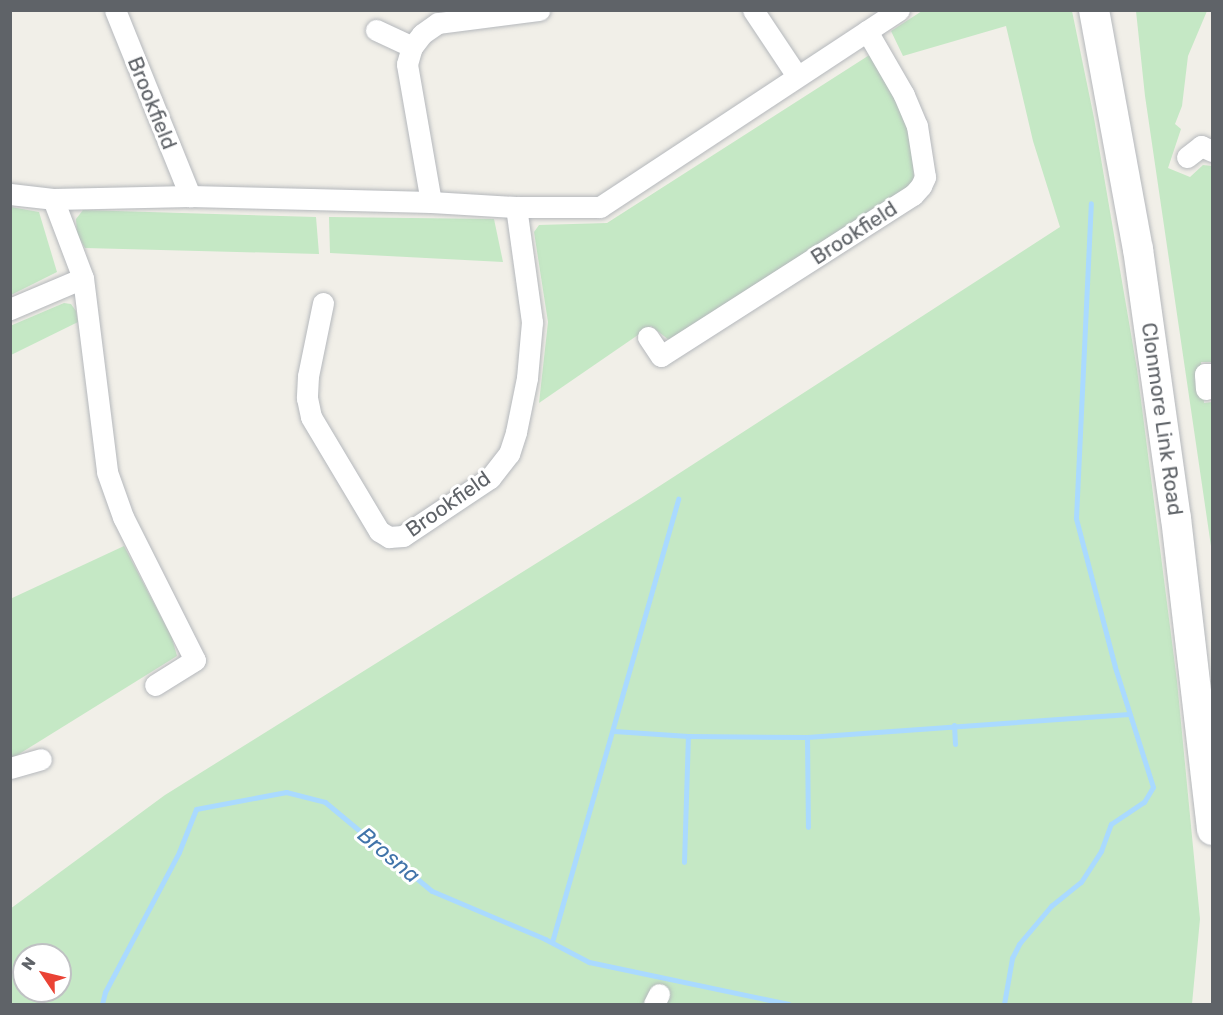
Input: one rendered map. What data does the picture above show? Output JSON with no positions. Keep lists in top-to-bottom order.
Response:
{
  "streets": {
    "main road": ["Clonmore Link Road"],
    "street": ["Brookfield"]
  },
  "water": ["Brosna"],
  "north": "top left"
}
